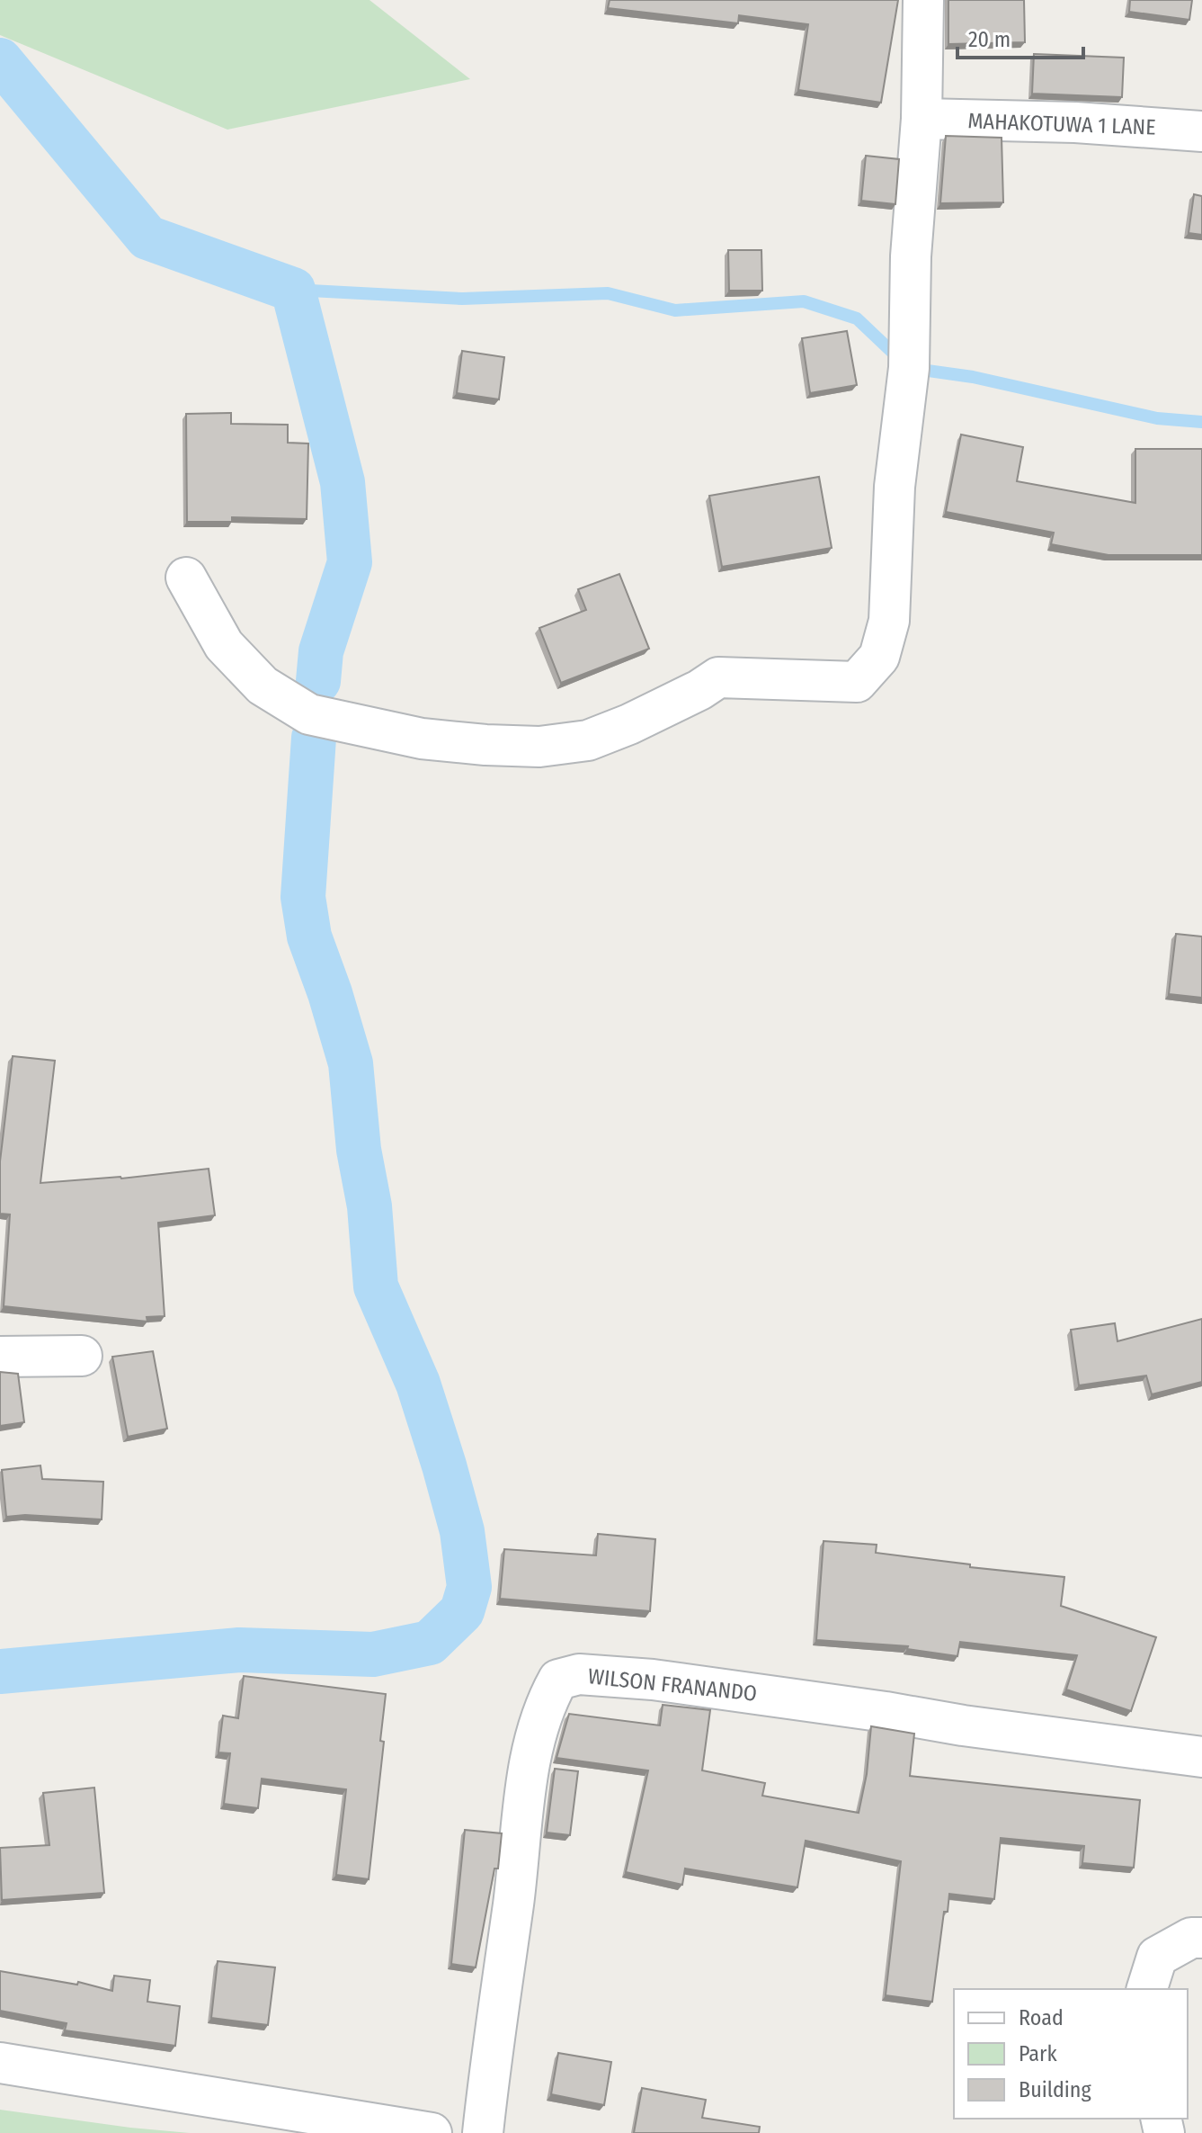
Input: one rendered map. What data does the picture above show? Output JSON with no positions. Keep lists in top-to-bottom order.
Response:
{
  "streets": {
    "street": ["MAHAKOTUWA 1 LANE", "WILSON FRANANDO"]
  },
  "legend": ["Road", "Park", "Building"],
  "scale_bar": "20 m"
}
